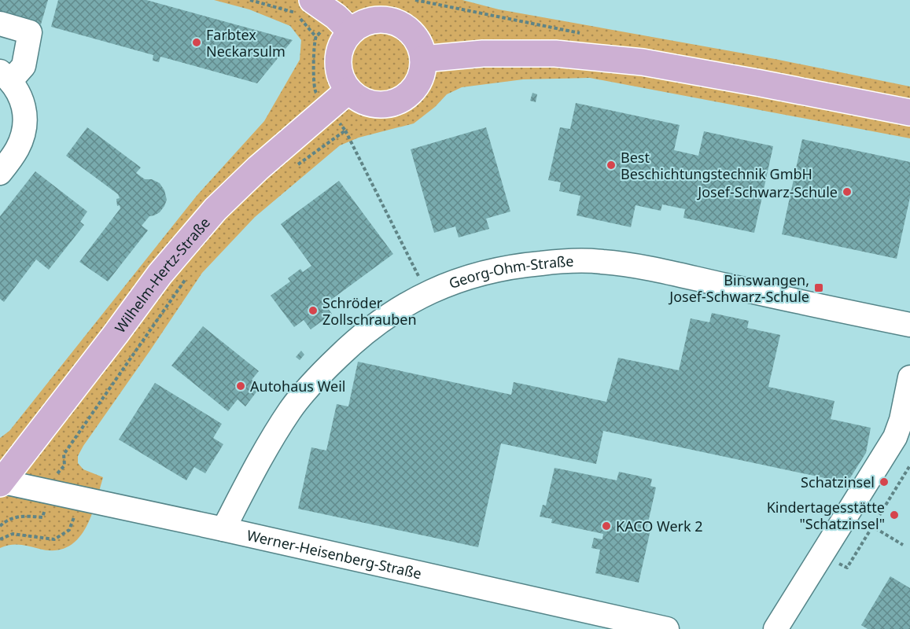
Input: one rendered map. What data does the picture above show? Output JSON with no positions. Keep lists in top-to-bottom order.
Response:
{
  "streets": {
    "main road": ["Wilhelm-Hertz-Straße"],
    "street": ["Georg-Ohm-Straße", "Werner-Heisenberg-Straße"]
  },
  "crossings": [
    ["Georg-Ohm-Straße", "Werner-Heisenberg-Straße"],
    ["Wilhelm-Hertz-Straße", "Werner-Heisenberg-Straße"]
  ],
  "places": {
    "other": [
      "Farbtex Neckarsulm",
      "Best Beschichtungstechnik GmbH",
      "Josef-Schwarz-Schule",
      "Schröder Zollschrauben",
      "Autohaus Weil",
      "Schatzinsel",
      "Kindertagesstätte \"Schatzinsel\"",
      "KACO Werk 2"
    ],
    "transit": ["Binswangen, Josef-Schwarz-Schule"]
  }
}
